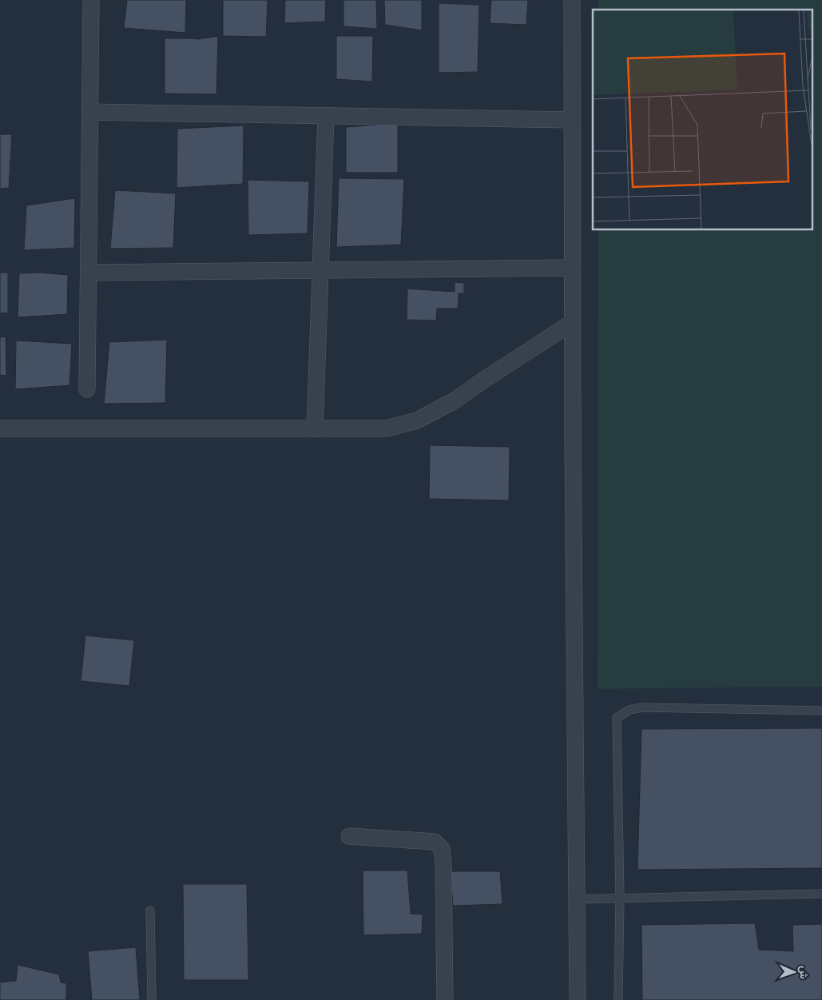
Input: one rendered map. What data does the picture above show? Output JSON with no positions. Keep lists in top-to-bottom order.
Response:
{
  "north": "right"
}
